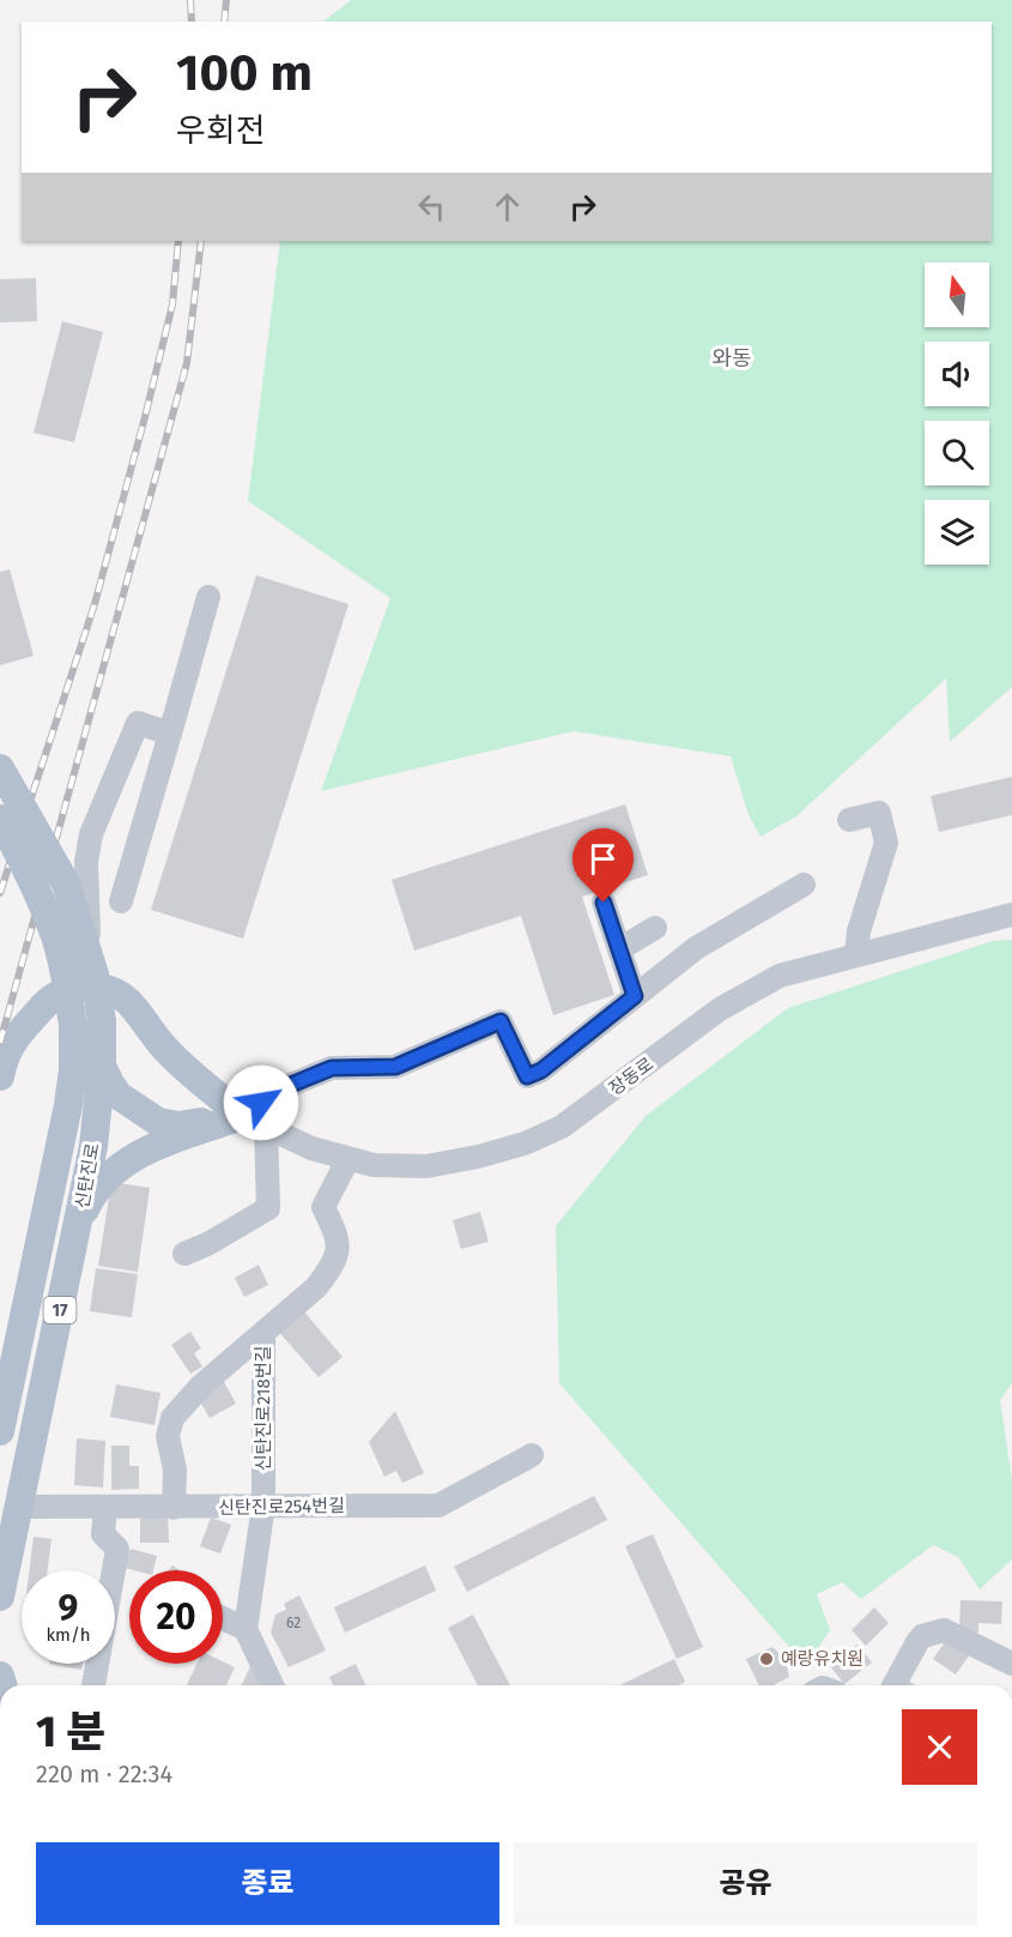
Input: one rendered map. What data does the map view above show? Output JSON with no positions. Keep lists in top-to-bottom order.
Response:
{
  "streets": {
    "main road": ["신탄진로", "17"],
    "street": ["장동로", "신탄진로218번길", "신탄진로254번길"]
  },
  "crossings": [
    ["신탄진로", "신탄진로254번길"],
    ["신탄진로218번길", "신탄진로254번길"]
  ],
  "districts": ["와동"],
  "places": ["예랑유치원"],
  "house_numbers": ["62"],
  "north": "top",
  "page": {
    "turn": ["100 m", "우회전"],
    "speed": "9 km/h",
    "limit": "20",
    "heading": ["1 분", "220 m · 22:34"],
    "buttons": ["종료", "공유"]
  }
}
